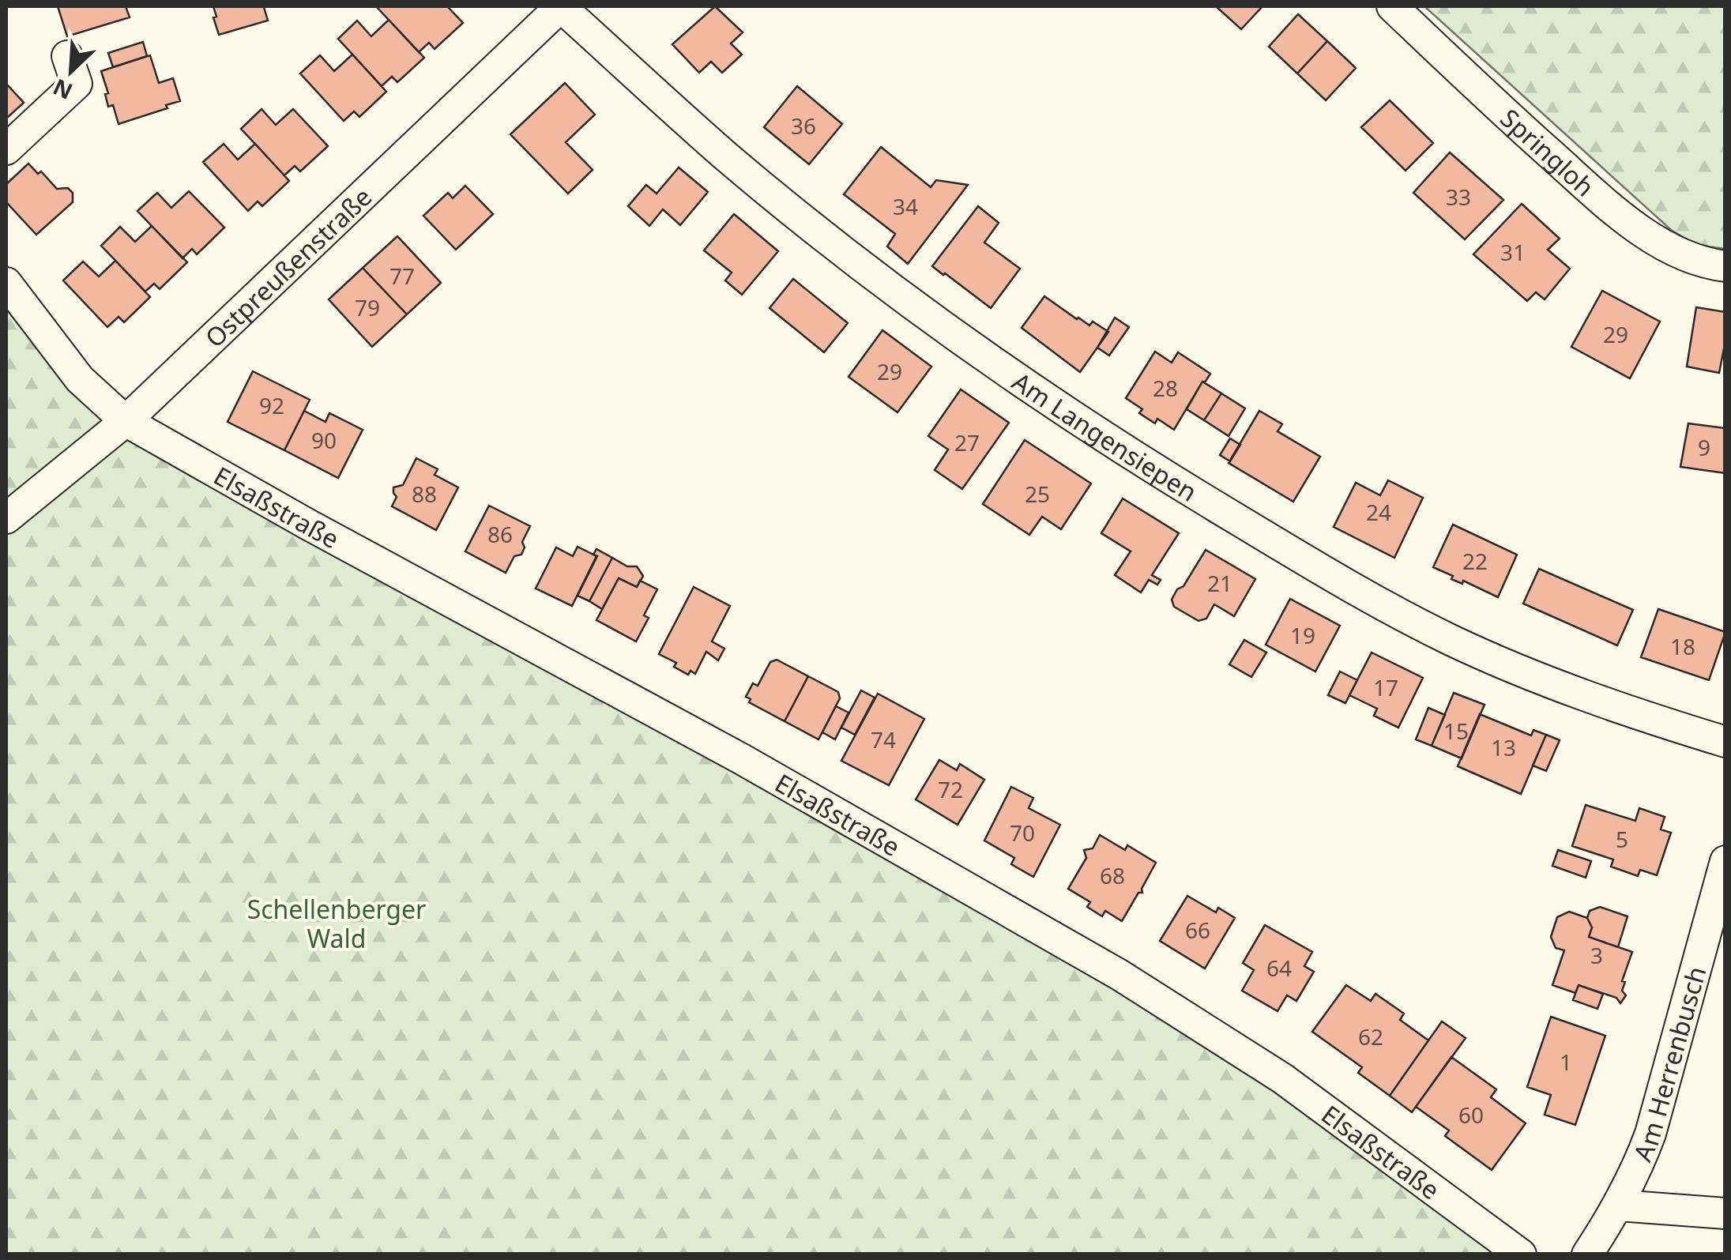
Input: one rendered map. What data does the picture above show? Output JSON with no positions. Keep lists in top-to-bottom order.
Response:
{
  "streets": {
    "street": [
      "Springloh",
      "Ostpreußenstraße",
      "Am Langensiepen",
      "Elsaßstraße",
      "Am Herrenbusch"
    ]
  },
  "crossings": [
    ["Ostpreußenstraße", "Am Langensiepen"],
    ["Ostpreußenstraße", "Elsaßstraße"]
  ],
  "parks": ["Schellenberger Wald"],
  "house_numbers": [
    "36",
    "33",
    "34",
    "31",
    "77",
    "79",
    "29",
    "29",
    "28",
    "92",
    "90",
    "27",
    "9",
    "88",
    "25",
    "24",
    "86",
    "22",
    "21",
    "19",
    "18",
    "17",
    "15",
    "74",
    "13",
    "72",
    "70",
    "5",
    "68",
    "66",
    "3",
    "64",
    "62",
    "1",
    "60"
  ],
  "north": "bottom left"
}
